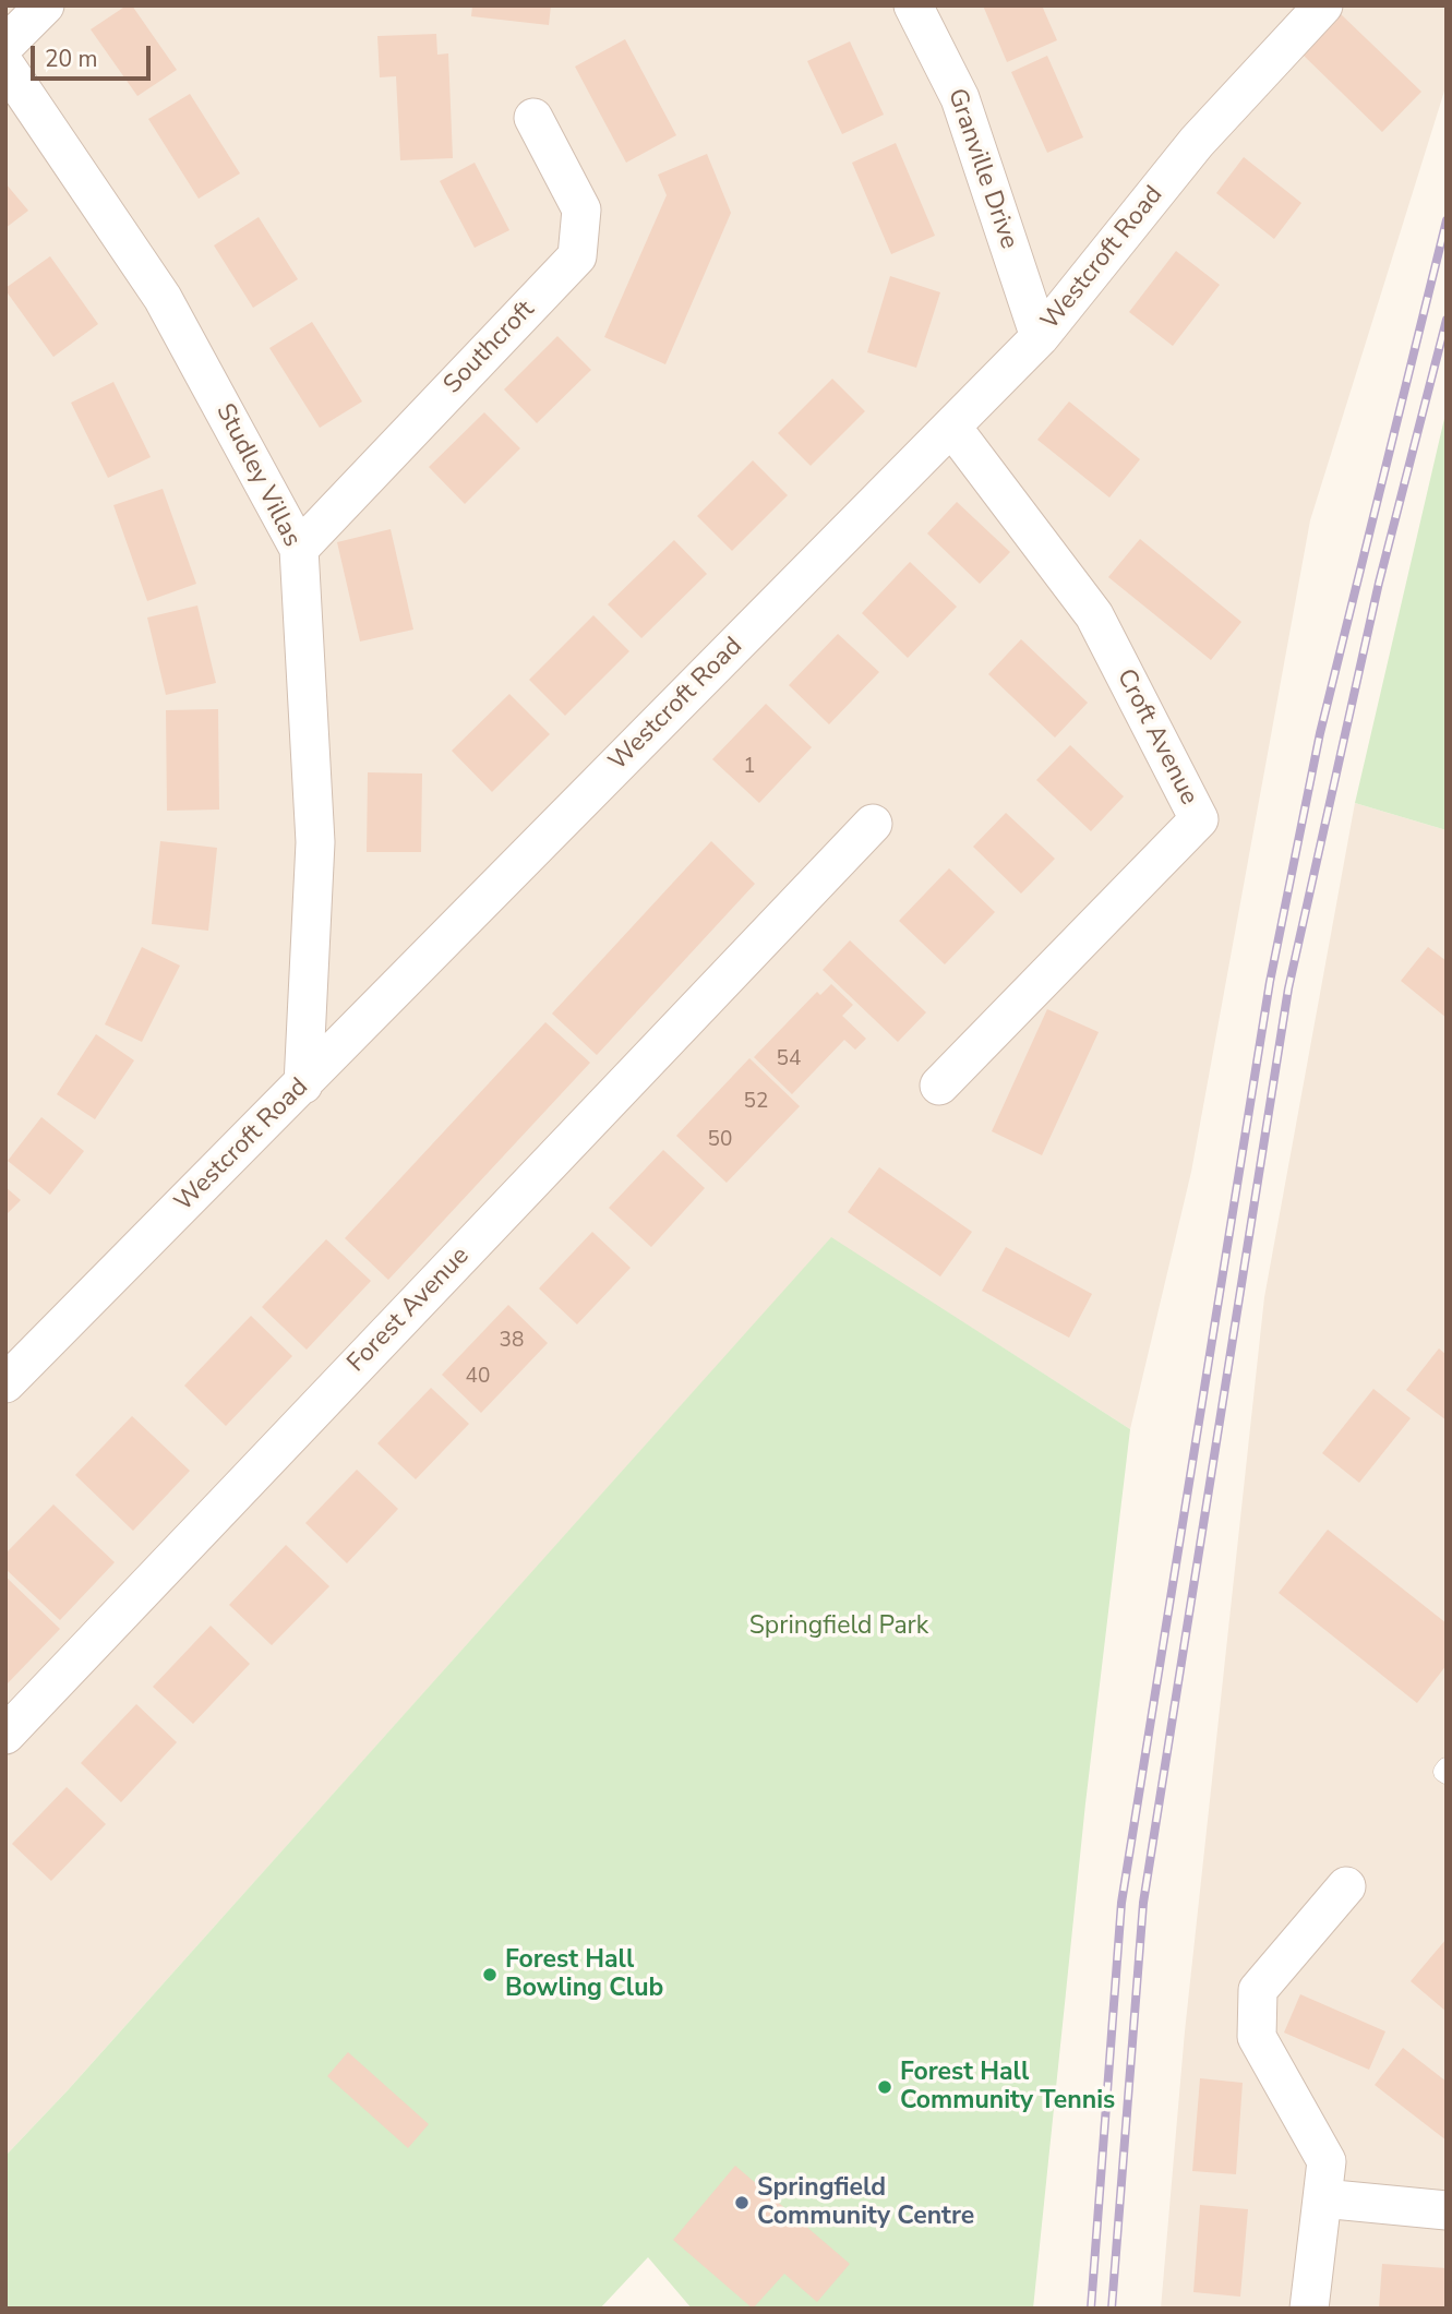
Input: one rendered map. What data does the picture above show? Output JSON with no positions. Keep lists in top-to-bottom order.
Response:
{
  "streets": {
    "street": [
      "Granville Drive",
      "Westcroft Road",
      "Southcroft",
      "Studley Villas",
      "Croft Avenue",
      "Forest Avenue"
    ]
  },
  "crossings": [
    ["Granville Drive", "Westcroft Road"],
    ["Westcroft Road", "Studley Villas"],
    ["Westcroft Road", "Croft Avenue"],
    ["Southcroft", "Studley Villas"]
  ],
  "parks": ["Springfield Park"],
  "places": ["Forest Hall Bowling Club", "Forest Hall Community Tennis", "Springfield Community Centre"],
  "house_numbers": [
    "1",
    "54",
    "52",
    "50",
    "38",
    "40"
  ],
  "scale_bar": "20 m"
}
